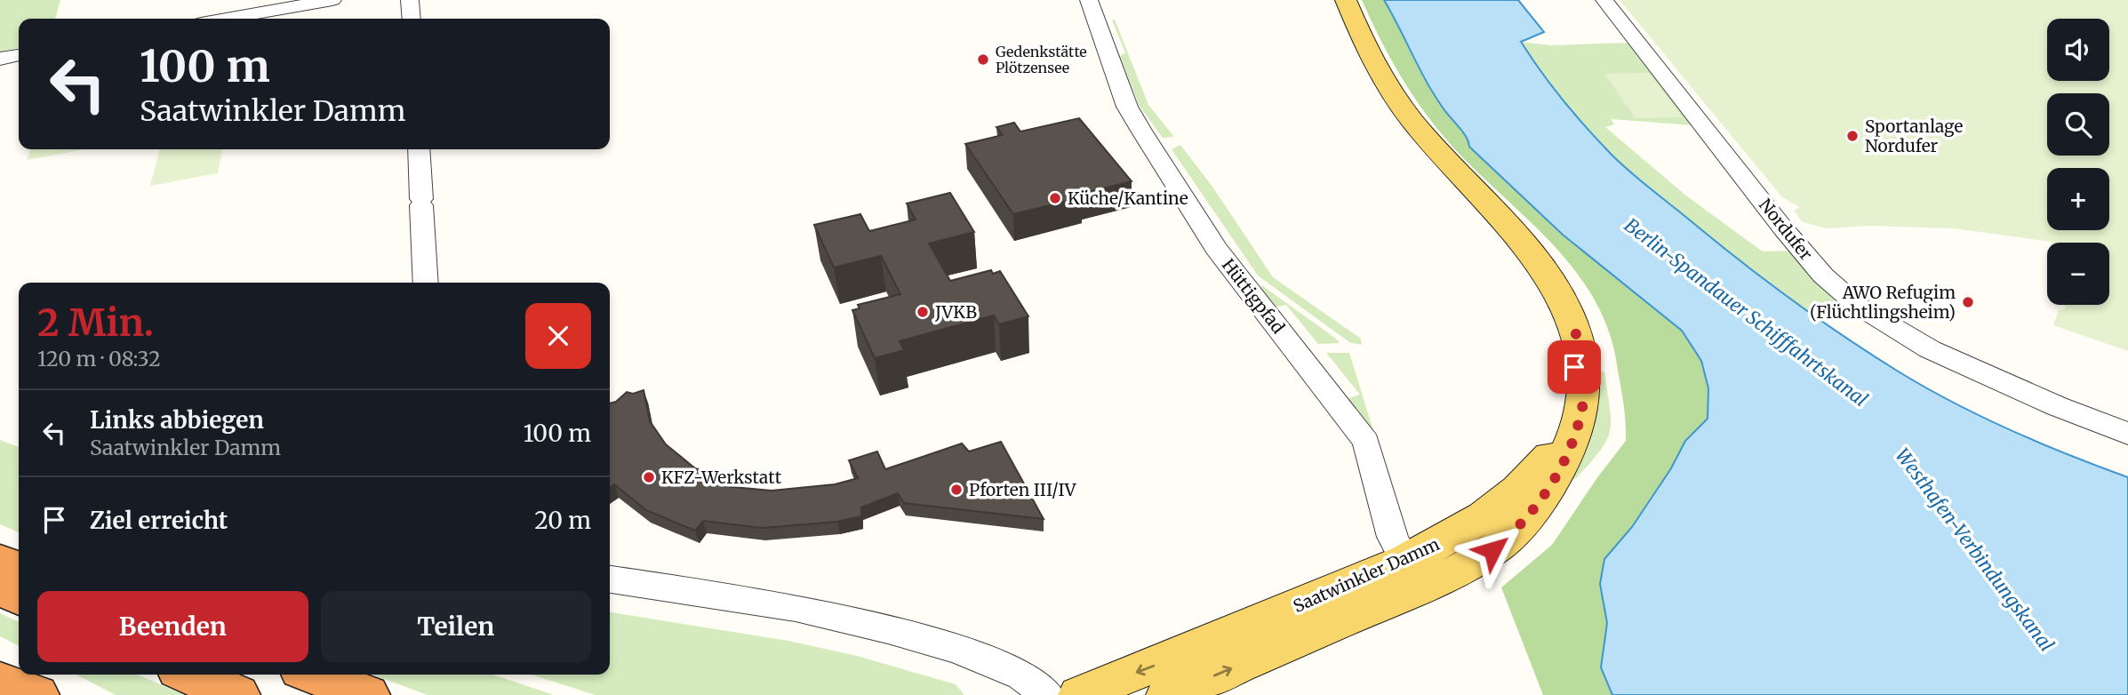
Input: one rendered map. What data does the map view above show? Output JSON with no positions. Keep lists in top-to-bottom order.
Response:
{
  "streets": {
    "main road": ["Saatwinkler Damm"],
    "street": ["Nordufer", "Hüttigpfad"]
  },
  "crossings": [
    ["Hüttigpfad", "Saatwinkler Damm"]
  ],
  "water": ["Berlin-Spandauer Schifffahrtskanal", "Westhafen-Verbindungskanal"],
  "places": [
    "Gedenkstätte Plötzensee",
    "Sportanlage Nordufer",
    "Küche/Kantine",
    "AWO Refugim (Flüchtlingsheim)",
    "JVKB",
    "KFZ-Werkstatt",
    "Pforten III/IV"
  ],
  "page": {
    "map_buttons": ["+", "−"],
    "turn": ["100 m", "Saatwinkler Damm"],
    "heading": ["2 Min.", "120 m · 08:32"],
    "list": [
      {
        "name": "Links abbiegen",
        "note": "Saatwinkler Damm",
        "value": "100 m"
      },
      {
        "name": "Ziel erreicht",
        "value": "20 m"
      }
    ],
    "buttons": ["Beenden", "Teilen"]
  }
}
